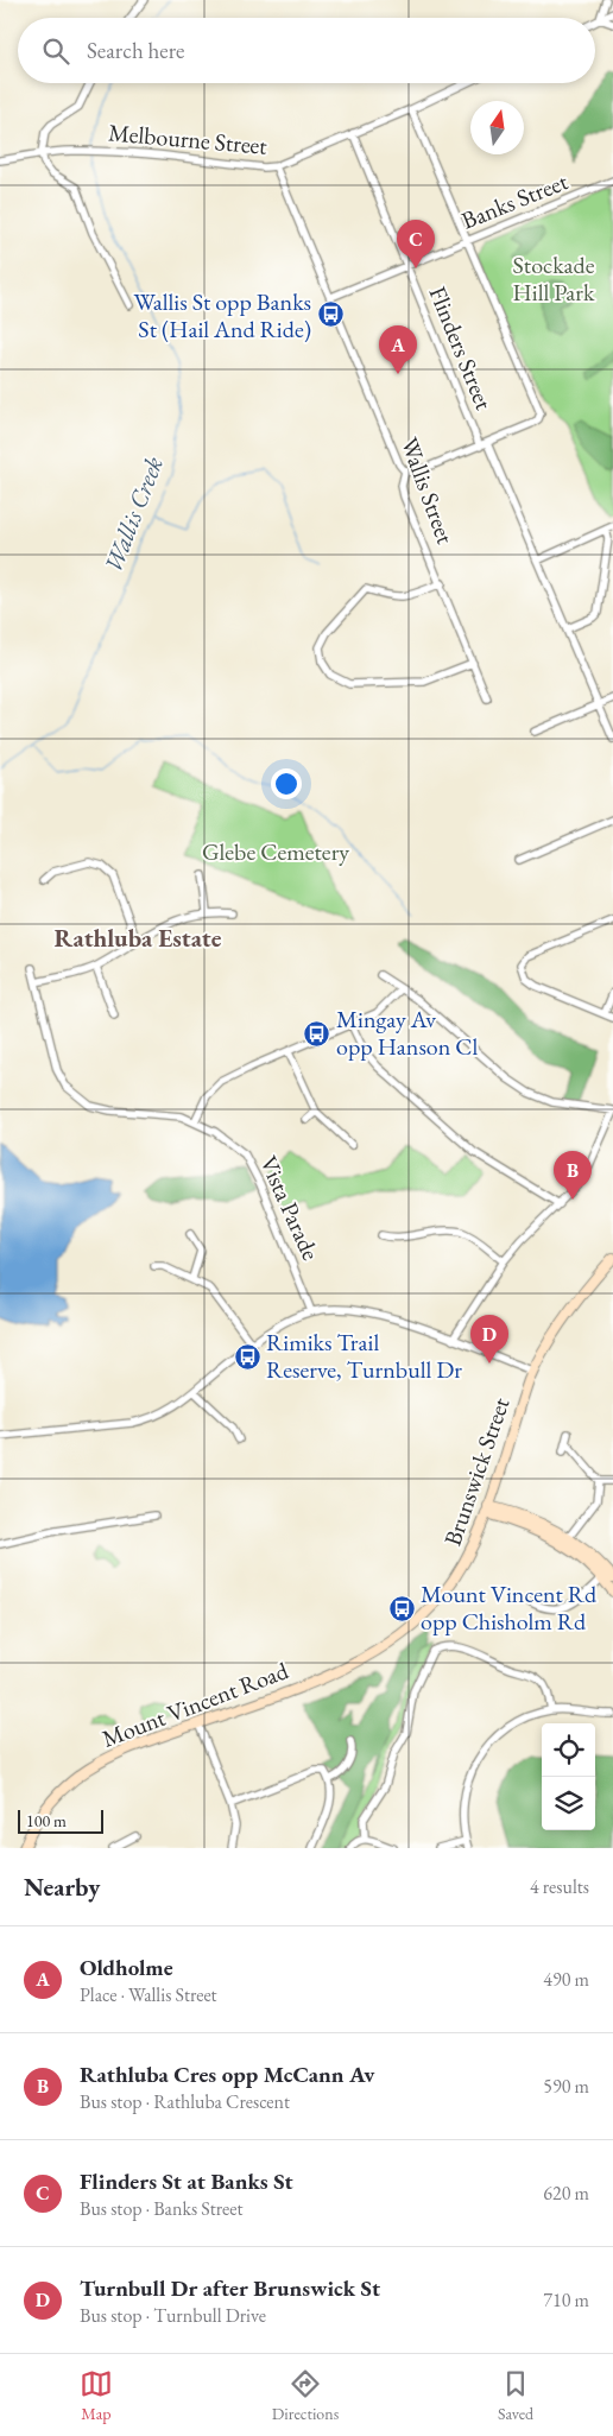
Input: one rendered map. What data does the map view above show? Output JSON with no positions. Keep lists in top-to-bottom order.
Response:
{
  "streets": {
    "main road": ["Brunswick Street", "Mount Vincent Road"],
    "street": [
      "Melbourne Street",
      "Banks Street",
      "Flinders Street",
      "Wallis Street",
      "Vista Parade"
    ]
  },
  "crossings": [
    ["Melbourne Street", "Flinders Street"],
    ["Melbourne Street", "Wallis Street"],
    ["Banks Street", "Flinders Street"],
    ["Banks Street", "Wallis Street"],
    ["Brunswick Street", "Mount Vincent Road"]
  ],
  "districts": ["Rathluba Estate"],
  "water": ["Wallis Creek"],
  "parks": ["Stockade Hill Park", "Glebe Cemetery"],
  "places": {
    "bus stop": [
      "Wallis St opp Banks St (Hail And Ride)",
      "Mingay Av opp Hanson Cl",
      "Rimiks Trail Reserve, Turnbull Dr",
      "Mount Vincent Rd opp Chisholm Rd"
    ]
  },
  "scale_bar": "100 m",
  "north": "top",
  "page": {
    "search": "Search here",
    "pins": [
      "C",
      "A",
      "B",
      "D"
    ],
    "scale": "100 m",
    "heading": ["Nearby", "4 results"],
    "list": [
      {
        "mark": "A",
        "name": "Oldholme",
        "note": "Place · Wallis Street",
        "value": "490 m"
      },
      {
        "mark": "B",
        "name": "Rathluba Cres opp McCann Av",
        "note": "Bus stop · Rathluba Crescent",
        "value": "590 m"
      },
      {
        "mark": "C",
        "name": "Flinders St at Banks St",
        "note": "Bus stop · Banks Street",
        "value": "620 m"
      },
      {
        "mark": "D",
        "name": "Turnbull Dr after Brunswick St",
        "note": "Bus stop · Turnbull Drive",
        "value": "710 m"
      }
    ],
    "nav": ["Map", "Directions", "Saved"]
  }
}
